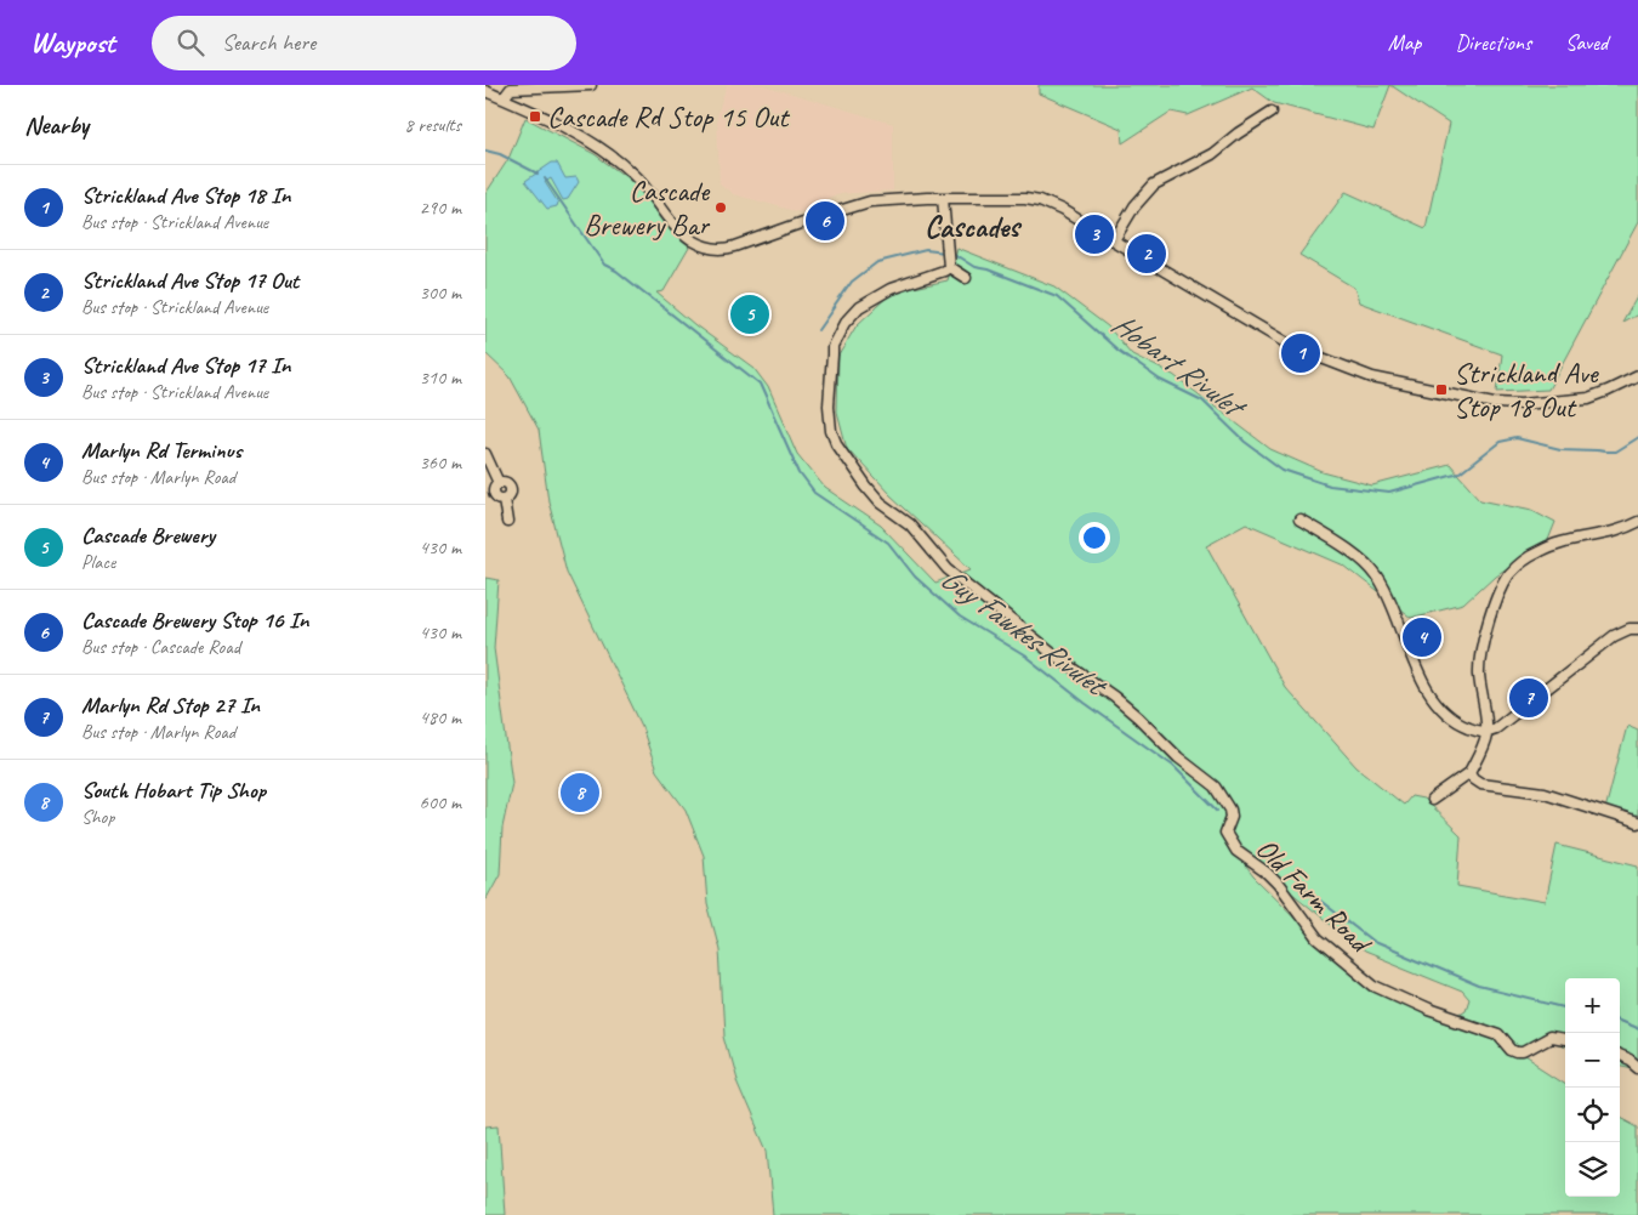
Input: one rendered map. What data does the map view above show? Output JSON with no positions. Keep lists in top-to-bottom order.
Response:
{
  "streets": {
    "street": ["Old Farm Road"]
  },
  "districts": ["Cascades"],
  "water": ["Hobart Rivulet", "Guy Fawkes Rivulet"],
  "places": {
    "transit": ["Cascade Rd Stop 15 Out", "Strickland Ave Stop 18 Out"],
    "other": ["Cascade Brewery Bar"]
  },
  "page": {
    "header": "Waypost",
    "search": "Search here",
    "nav": ["Map", "Directions", "Saved"],
    "heading": ["Nearby", "8 results"],
    "list": [
      {
        "mark": "1",
        "name": "Strickland Ave Stop 18 In",
        "note": "Bus stop · Strickland Avenue",
        "value": "290 m"
      },
      {
        "mark": "2",
        "name": "Strickland Ave Stop 17 Out",
        "note": "Bus stop · Strickland Avenue",
        "value": "300 m"
      },
      {
        "mark": "3",
        "name": "Strickland Ave Stop 17 In",
        "note": "Bus stop · Strickland Avenue",
        "value": "310 m"
      },
      {
        "mark": "4",
        "name": "Marlyn Rd Terminus",
        "note": "Bus stop · Marlyn Road",
        "value": "360 m"
      },
      {
        "mark": "5",
        "name": "Cascade Brewery",
        "note": "Place",
        "value": "430 m"
      },
      {
        "mark": "6",
        "name": "Cascade Brewery Stop 16 In",
        "note": "Bus stop · Cascade Road",
        "value": "430 m"
      },
      {
        "mark": "7",
        "name": "Marlyn Rd Stop 27 In",
        "note": "Bus stop · Marlyn Road",
        "value": "480 m"
      },
      {
        "mark": "8",
        "name": "South Hobart Tip Shop",
        "note": "Shop",
        "value": "600 m"
      }
    ],
    "pins": [
      "6",
      "3",
      "2",
      "5",
      "1",
      "4",
      "7",
      "8"
    ],
    "map_buttons": ["+", "−"]
  }
}
